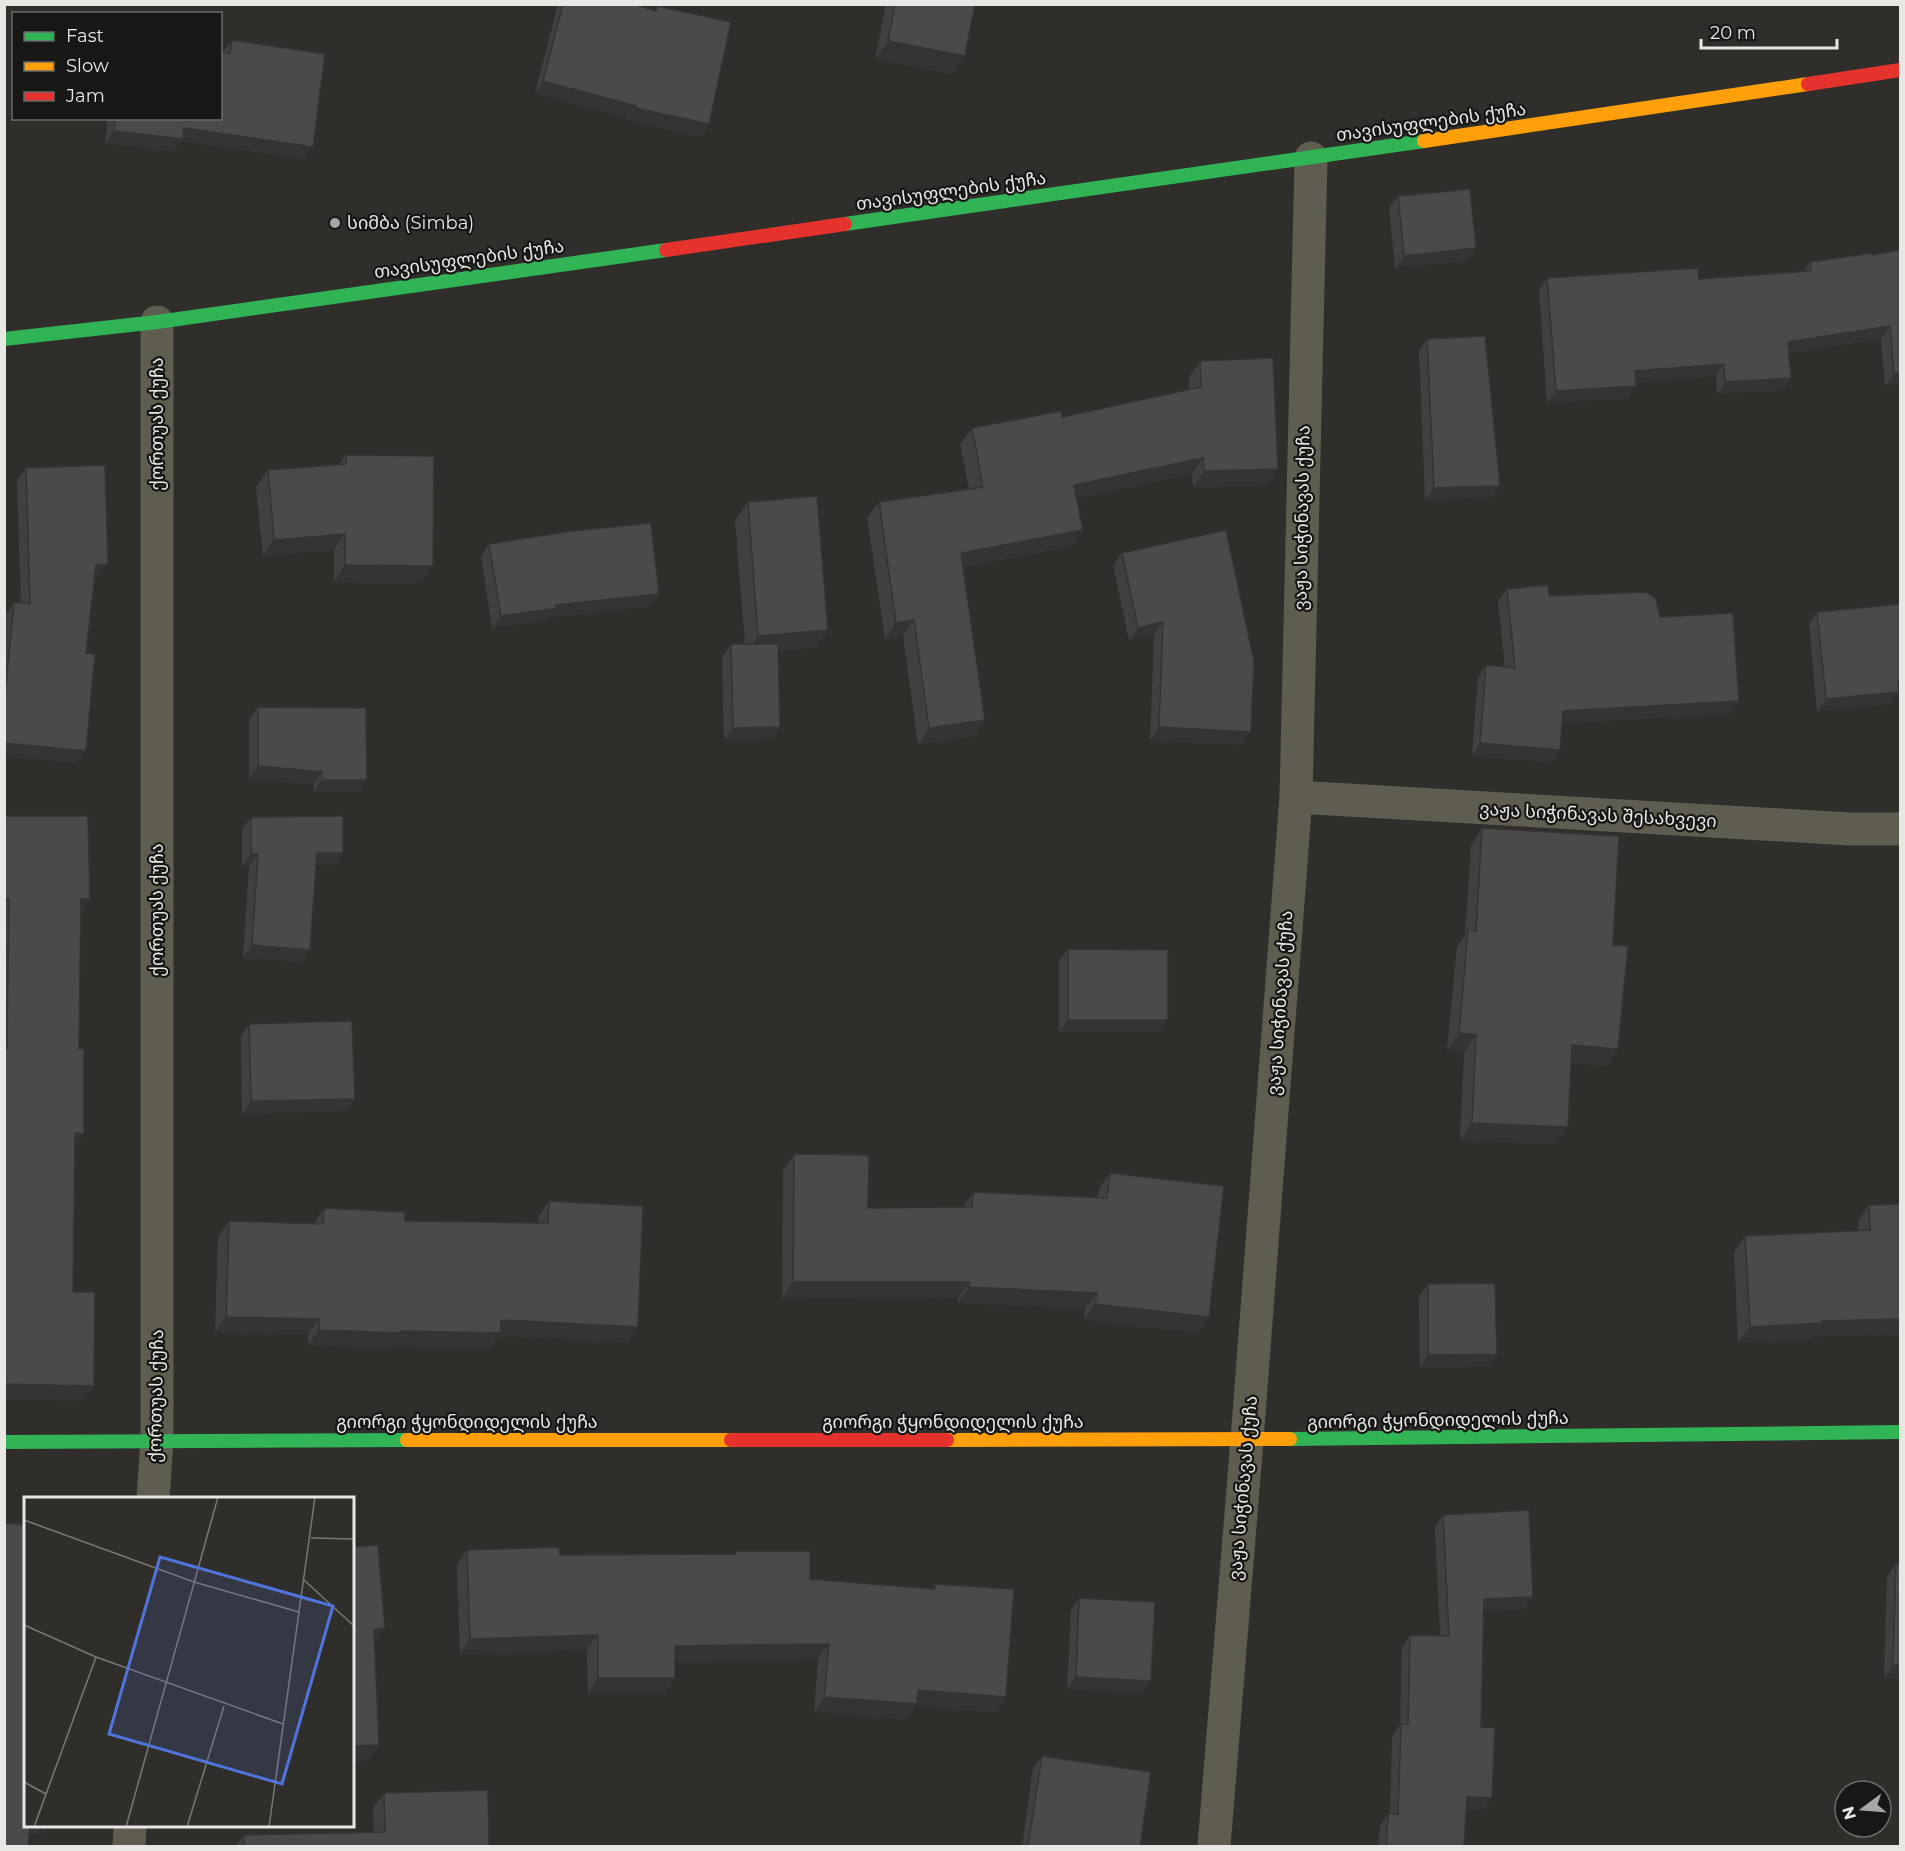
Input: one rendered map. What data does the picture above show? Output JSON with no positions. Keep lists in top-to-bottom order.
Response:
{
  "streets": {
    "main road": ["თავისუფლების ქუჩა", "გიორგი ჭყონდიდელის ქუჩა"],
    "street": ["ქორთუას ქუჩა", "ვაჟა სიჭინავას ქუჩა", "ვაჟა სიჭინავას შესახვევი"]
  },
  "crossings": [
    ["თავისუფლების ქუჩა", "ქორთუას ქუჩა"],
    ["თავისუფლების ქუჩა", "ვაჟა სიჭინავას ქუჩა"],
    ["ქორთუას ქუჩა", "გიორგი ჭყონდიდელის ქუჩა"],
    ["ვაჟა სიჭინავას ქუჩა", "ვაჟა სიჭინავას შესახვევი"],
    ["ვაჟა სიჭინავას ქუჩა", "გიორგი ჭყონდიდელის ქუჩა"]
  ],
  "places": ["სიმბა (Simba)"],
  "legend": ["Fast", "Slow", "Jam"],
  "scale_bar": "20 m",
  "north": "left"
}
